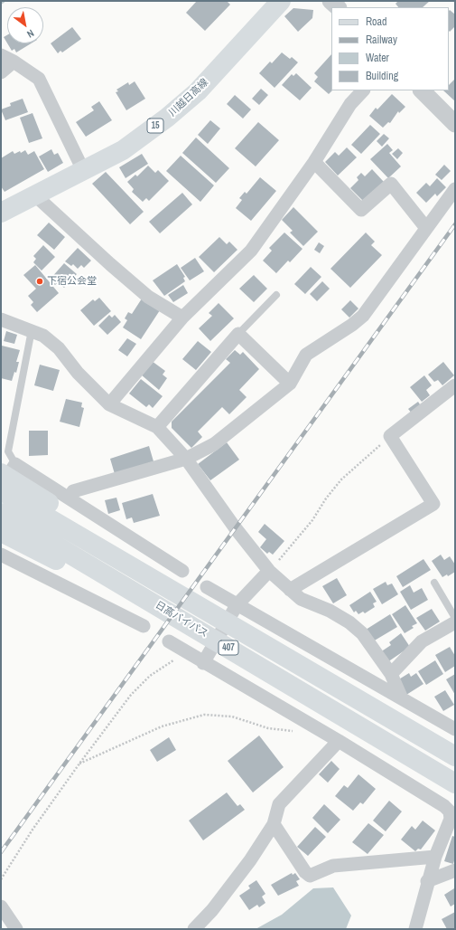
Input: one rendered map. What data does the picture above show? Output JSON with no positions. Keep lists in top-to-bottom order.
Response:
{
  "streets": {
    "main road": [
      "川越日高線",
      "15",
      "日高バイパス",
      "407"
    ]
  },
  "crossings": [
    ["日高バイパス", "407"]
  ],
  "places": ["下宿公会堂"],
  "legend": [
    "Road",
    "Railway",
    "Water",
    "Building"
  ],
  "north": "bottom right"
}
